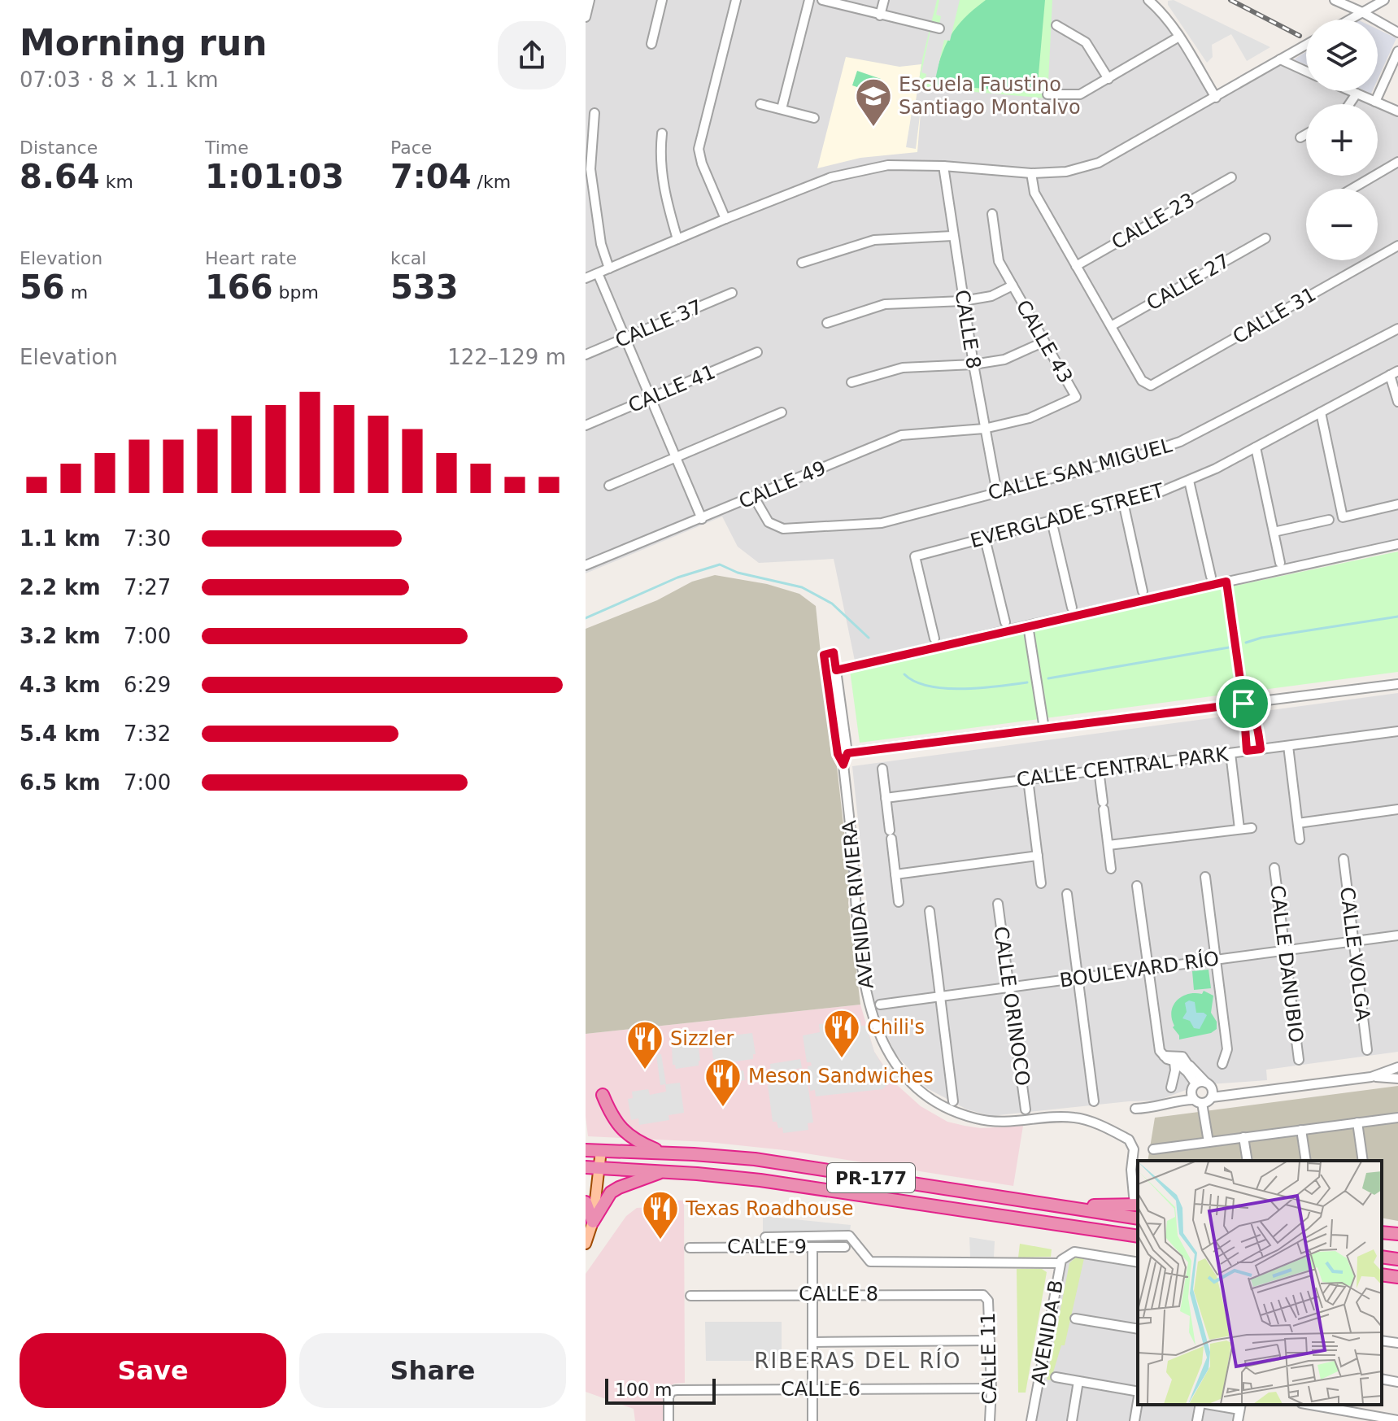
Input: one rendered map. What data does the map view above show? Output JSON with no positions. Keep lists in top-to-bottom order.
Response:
{
  "streets": {
    "highway": ["PR-177"],
    "street": [
      "CALLE 23",
      "CALLE 27",
      "CALLE 31",
      "CALLE 37",
      "CALLE 8",
      "CALLE 43",
      "CALLE 41",
      "CALLE SAN MIGUEL",
      "CALLE 49",
      "EVERGLADE STREET",
      "CALLE CENTRAL PARK",
      "AVENIDA RIVIERA",
      "CALLE VOLGA",
      "CALLE DANUBIO",
      "BOULEVARD RÍO",
      "CALLE ORINOCO",
      "CALLE 9",
      "AVENIDA B",
      "CALLE 11",
      "CALLE 6"
    ]
  },
  "crossings": [
    ["CALLE 27", "CALLE 31"],
    ["CALLE 8", "CALLE SAN MIGUEL"],
    ["CALLE 8", "CALLE 49"],
    ["CALLE 8", "CALLE 11"],
    ["CALLE 43", "CALLE 49"],
    ["CALLE SAN MIGUEL", "CALLE 49"],
    ["CALLE VOLGA", "BOULEVARD RÍO"],
    ["CALLE DANUBIO", "BOULEVARD RÍO"],
    ["BOULEVARD RÍO", "CALLE ORINOCO"],
    ["CALLE 11", "CALLE 6"]
  ],
  "districts": ["RIBERAS DEL RÍO"],
  "places": {
    "school or university": ["Escuela Faustino Santiago Montalvo"],
    "restaurant": [
      "Chili's",
      "Sizzler",
      "Meson Sandwiches",
      "Texas Roadhouse"
    ]
  },
  "scale_bar": "100 m",
  "page": {
    "heading": ["Morning run", "07:03 · 8 × 1.1 km"],
    "map_buttons": ["+", "−"],
    "stats": [
      ["Distance", "8.64 km"],
      ["Time", "1:01:03"],
      ["Pace", "7:04 /km"],
      ["Elevation", "56 m"],
      ["Heart rate", "166 bpm"],
      ["kcal", "533"]
    ],
    "chart": ["Elevation", "122–129 m"],
    "list": [
      {
        "name": "1.1 km",
        "note": "7:30"
      },
      {
        "name": "2.2 km",
        "note": "7:27"
      },
      {
        "name": "3.2 km",
        "note": "7:00"
      },
      {
        "name": "4.3 km",
        "note": "6:29"
      },
      {
        "name": "5.4 km",
        "note": "7:32"
      },
      {
        "name": "6.5 km",
        "note": "7:00"
      }
    ],
    "buttons": ["Save", "Share"],
    "scale": "100 m"
  }
}
